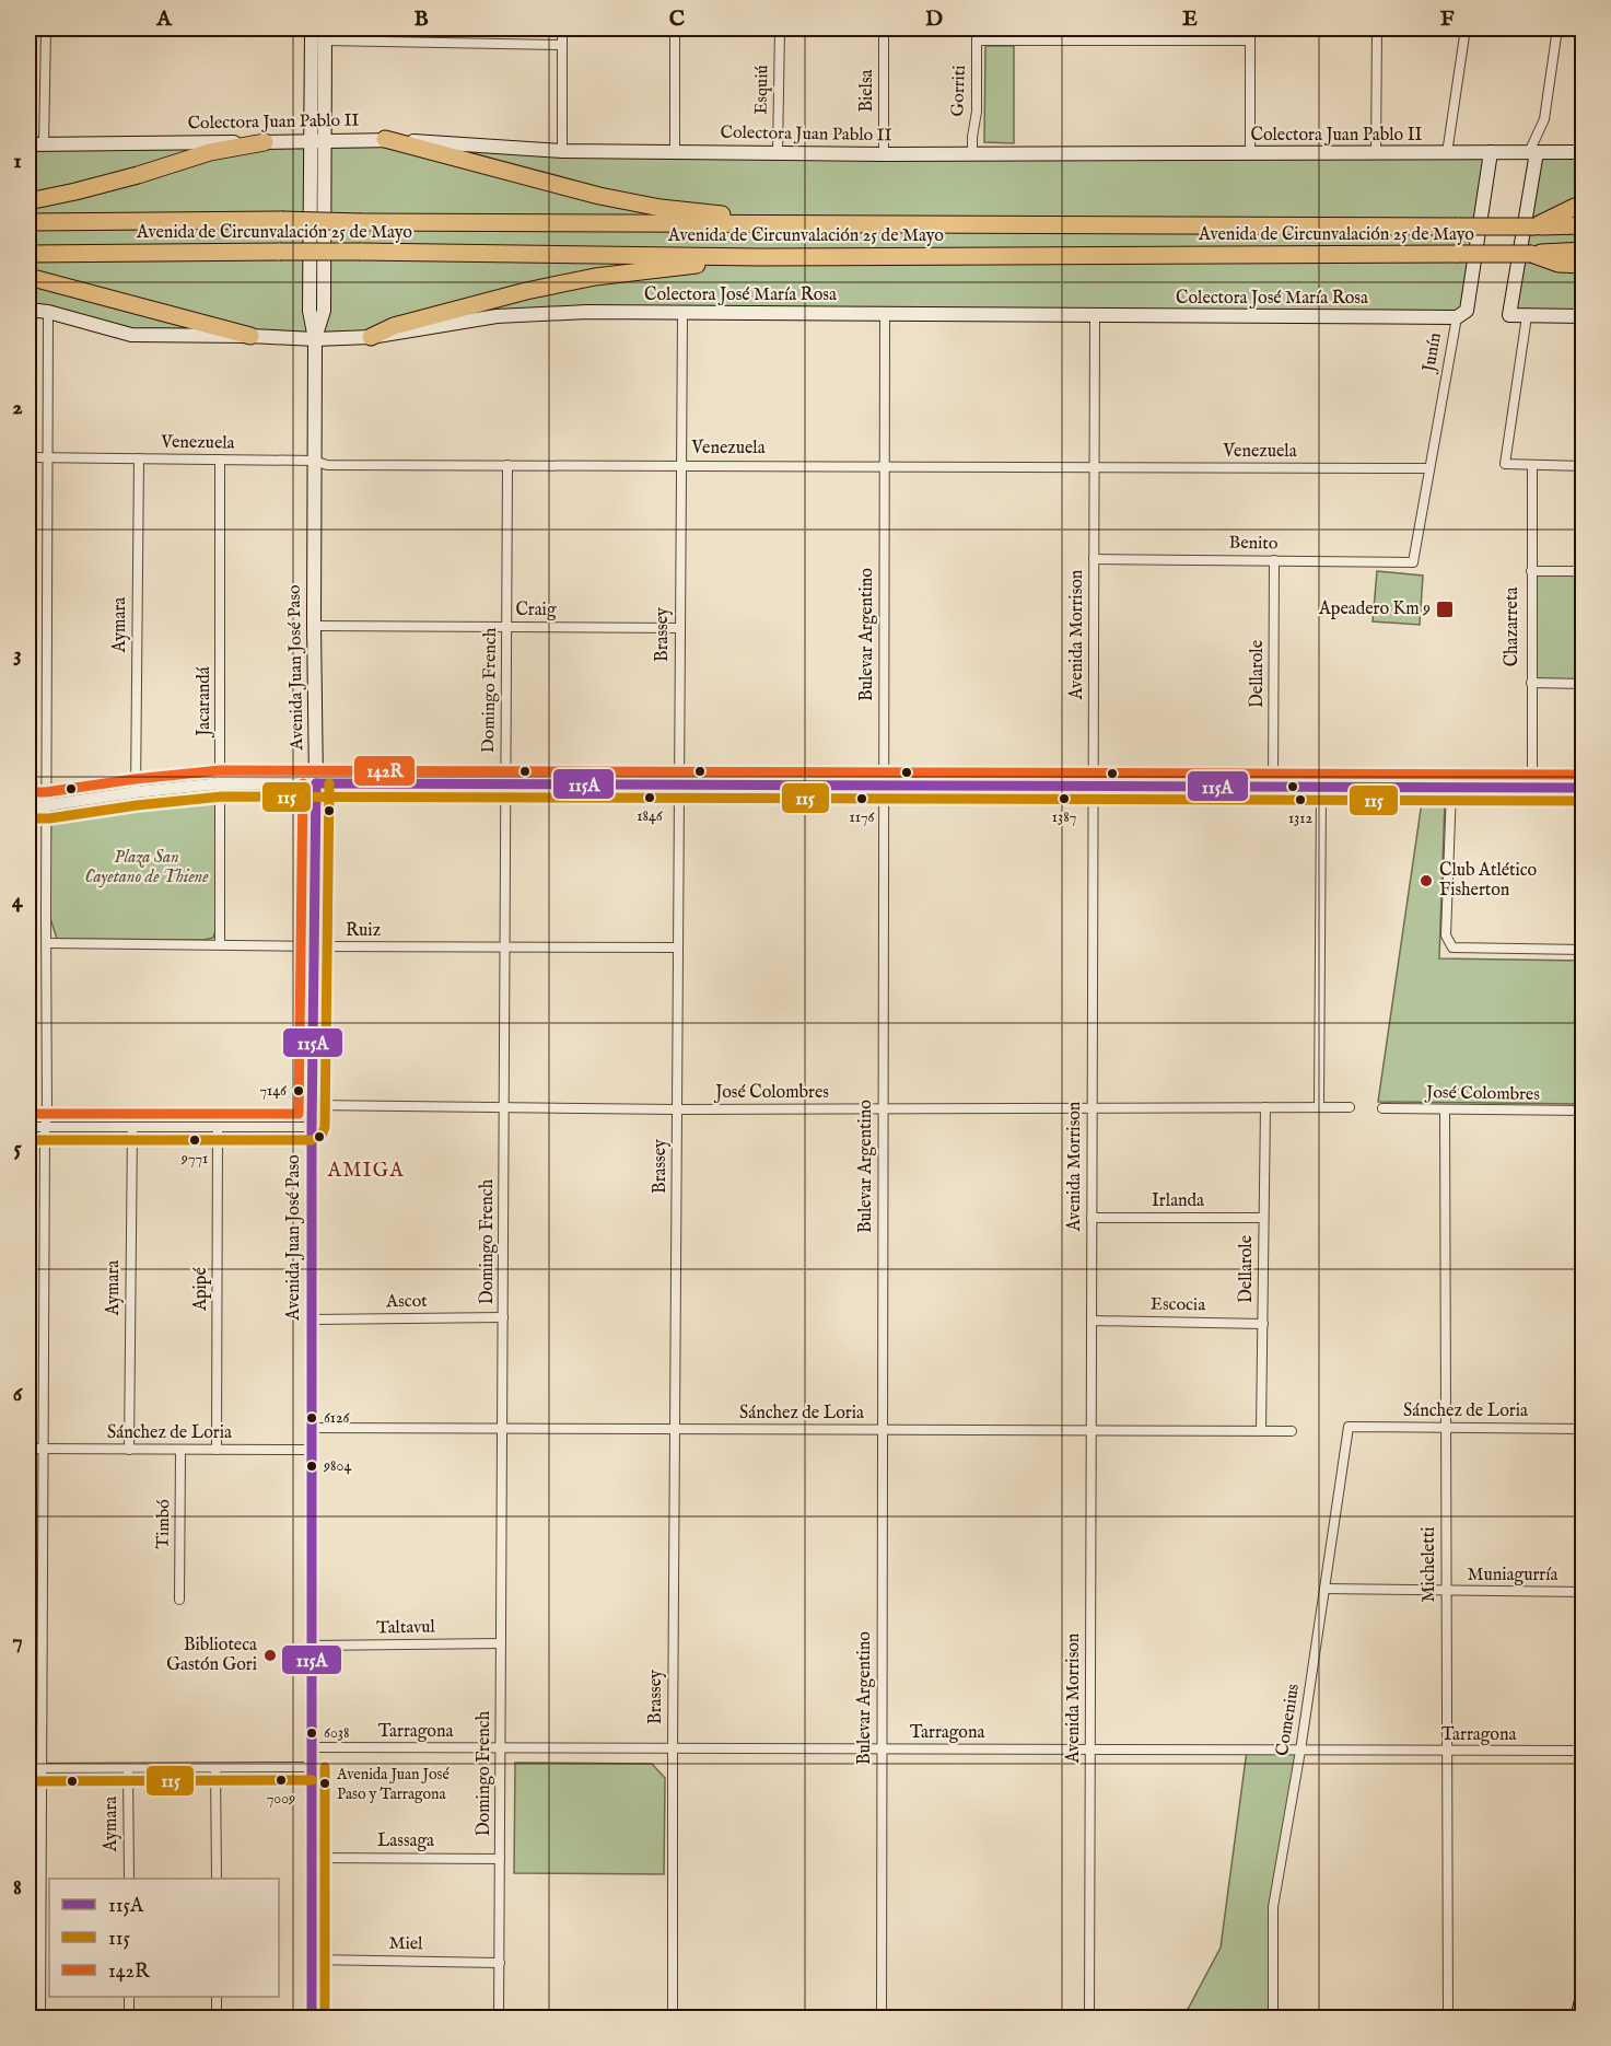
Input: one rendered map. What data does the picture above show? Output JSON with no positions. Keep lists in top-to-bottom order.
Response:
{
  "streets": {
    "highway": ["Avenida de Circunvalación 25 de Mayo"],
    "main road": [
      "Colectora Juan Pablo II",
      "Colectora José María Rosa",
      "Junín",
      "Avenida Juan José Paso"
    ],
    "street": [
      "Esquiú",
      "Bielsa",
      "Gorriti",
      "Venezuela",
      "Benito",
      "Craig",
      "Aymara",
      "Chazarreta",
      "Brassey",
      "Bulevar Argentino",
      "Avenida Morrison",
      "Dellarole",
      "Domingo French",
      "Jacarandá",
      "Ruiz",
      "José Colombres",
      "Irlanda",
      "Apipé",
      "Ascot",
      "Escocia",
      "Sánchez de Loria",
      "Timbó",
      "Micheletti",
      "Muniagurría",
      "Taltavul",
      "Comenius",
      "Tarragona",
      "Lassaga",
      "Miel"
    ]
  },
  "crossings": [
    ["Esquiú", "Colectora Juan Pablo II"],
    ["Bielsa", "Colectora Juan Pablo II"],
    ["Gorriti", "Colectora Juan Pablo II"],
    ["Colectora Juan Pablo II", "Junín"],
    ["Colectora Juan Pablo II", "Avenida Juan José Paso"],
    ["Colectora José María Rosa", "Junín"],
    ["Colectora José María Rosa", "Brassey"],
    ["Colectora José María Rosa", "Bulevar Argentino"],
    ["Colectora José María Rosa", "Avenida Morrison"],
    ["Colectora José María Rosa", "Avenida Juan José Paso"],
    ["Junín", "Venezuela"],
    ["Junín", "Benito"],
    ["Venezuela", "Aymara"],
    ["Venezuela", "Brassey"],
    ["Venezuela", "Bulevar Argentino"],
    ["Venezuela", "Avenida Morrison"],
    ["Venezuela", "Avenida Juan José Paso"],
    ["Venezuela", "Domingo French"],
    ["Venezuela", "Jacarandá"],
    ["Benito", "Avenida Morrison"],
    ["Benito", "Dellarole"],
    ["Craig", "Brassey"],
    ["Craig", "Avenida Juan José Paso"],
    ["Craig", "Domingo French"],
    ["Aymara", "Sánchez de Loria"],
    ["Brassey", "Ruiz"],
    ["Brassey", "José Colombres"],
    ["Brassey", "Sánchez de Loria"],
    ["Brassey", "Tarragona"],
    ["Bulevar Argentino", "José Colombres"],
    ["Bulevar Argentino", "Sánchez de Loria"],
    ["Bulevar Argentino", "Tarragona"],
    ["Avenida Morrison", "José Colombres"],
    ["Avenida Morrison", "Irlanda"],
    ["Avenida Morrison", "Escocia"],
    ["Avenida Morrison", "Sánchez de Loria"],
    ["Avenida Morrison", "Tarragona"],
    ["Avenida Juan José Paso", "Ruiz"],
    ["Avenida Juan José Paso", "José Colombres"],
    ["Avenida Juan José Paso", "Ascot"],
    ["Avenida Juan José Paso", "Sánchez de Loria"],
    ["Avenida Juan José Paso", "Taltavul"],
    ["Avenida Juan José Paso", "Tarragona"],
    ["Avenida Juan José Paso", "Lassaga"],
    ["Avenida Juan José Paso", "Miel"],
    ["Dellarole", "José Colombres"],
    ["Dellarole", "Irlanda"],
    ["Dellarole", "Escocia"],
    ["Dellarole", "Sánchez de Loria"],
    ["Domingo French", "Ruiz"],
    ["Domingo French", "José Colombres"],
    ["Domingo French", "Ascot"],
    ["Domingo French", "Sánchez de Loria"],
    ["Domingo French", "Taltavul"],
    ["Domingo French", "Tarragona"],
    ["Domingo French", "Lassaga"],
    ["Domingo French", "Miel"],
    ["Jacarandá", "Ruiz"],
    ["José Colombres", "Micheletti"],
    ["Apipé", "Sánchez de Loria"],
    ["Sánchez de Loria", "Timbó"],
    ["Sánchez de Loria", "Micheletti"],
    ["Sánchez de Loria", "Comenius"],
    ["Micheletti", "Muniagurría"],
    ["Micheletti", "Tarragona"],
    ["Muniagurría", "Comenius"],
    ["Comenius", "Tarragona"]
  ],
  "districts": ["AMIGA"],
  "parks": ["Plaza San Cayetano de Thiene"],
  "places": {
    "transit": ["Apeadero Km 9"],
    "other": [
      "1846",
      "1176",
      "1387",
      "1312",
      "Club Atlético Fisherton",
      "7146",
      "9771",
      "6126",
      "9804",
      "Biblioteca Gastón Gori",
      "6038",
      "7009",
      "Avenida Juan José Paso y Tarragona"
    ]
  },
  "lines": ["transit line 142R", "transit line 115A", "transit line 115"],
  "legend": ["115A", "115", "142R"],
  "grid": {
    "columns": [
      "A",
      "B",
      "C",
      "D",
      "E",
      "F"
    ],
    "rows": [
      "1",
      "2",
      "3",
      "4",
      "5",
      "6",
      "7",
      "8"
    ]
  }
}
